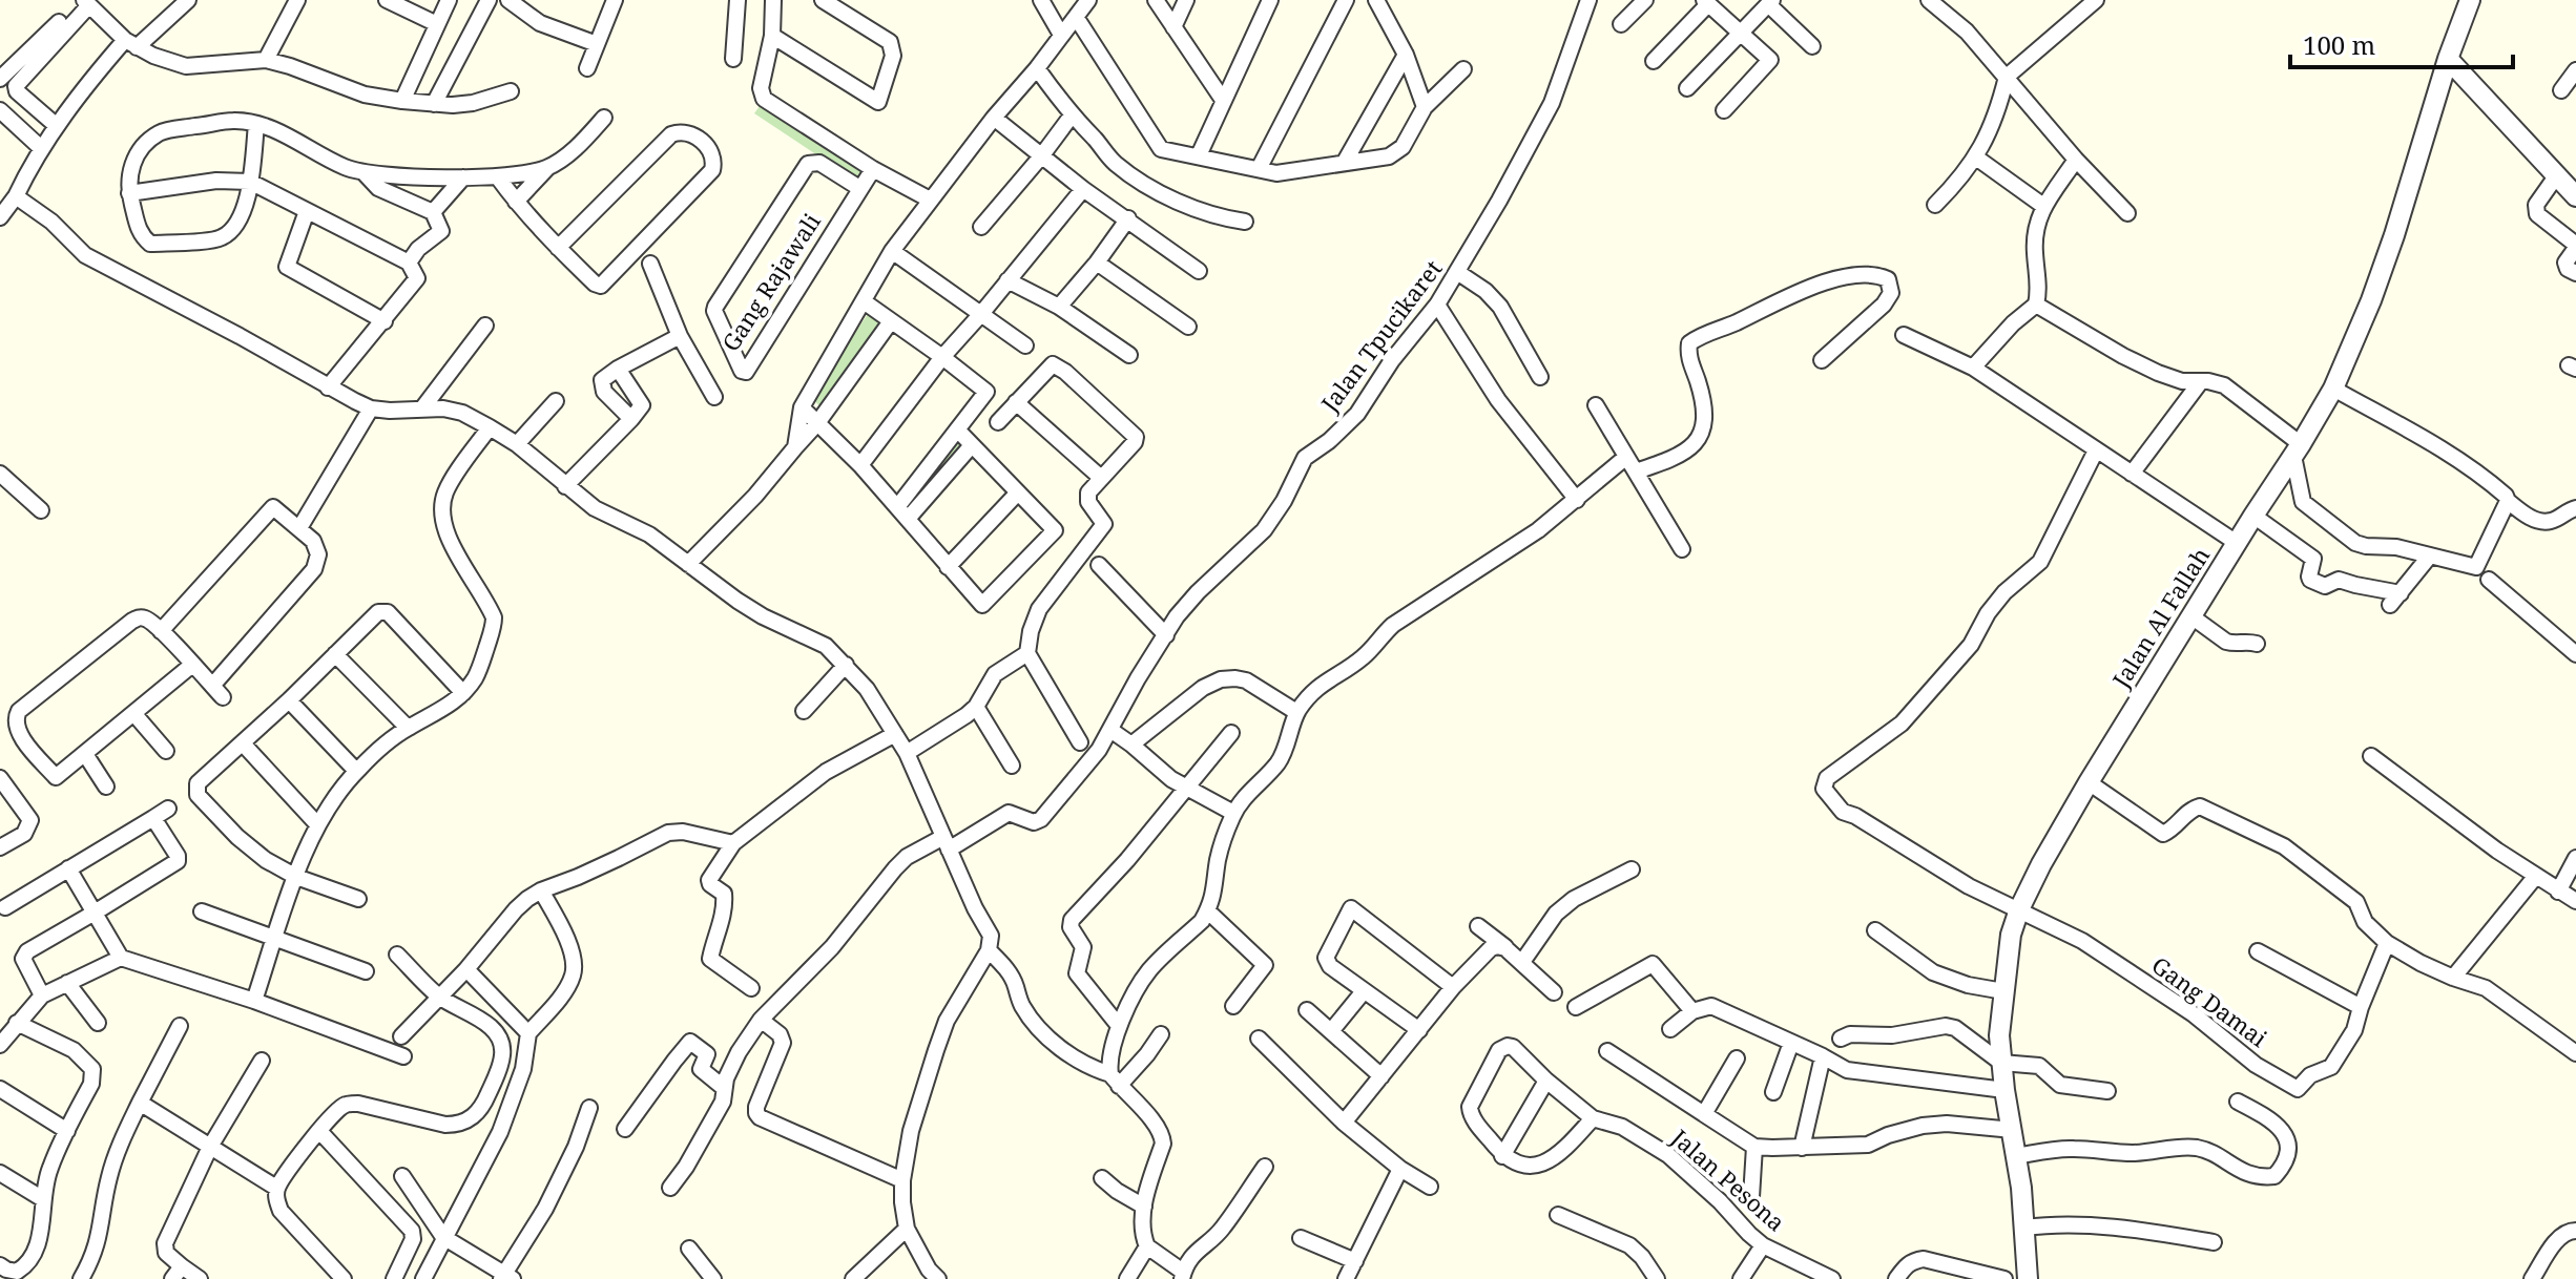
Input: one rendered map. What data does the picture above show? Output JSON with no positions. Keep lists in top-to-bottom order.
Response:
{
  "streets": {
    "street": [
      "Gang Rajawali",
      "Jalan Tpucikaret",
      "Jalan Al Fallah",
      "Gang Damai",
      "Jalan Pesona"
    ]
  },
  "crossings": [
    ["Jalan Al Fallah", "Gang Damai"]
  ],
  "scale_bar": "100 m"
}
